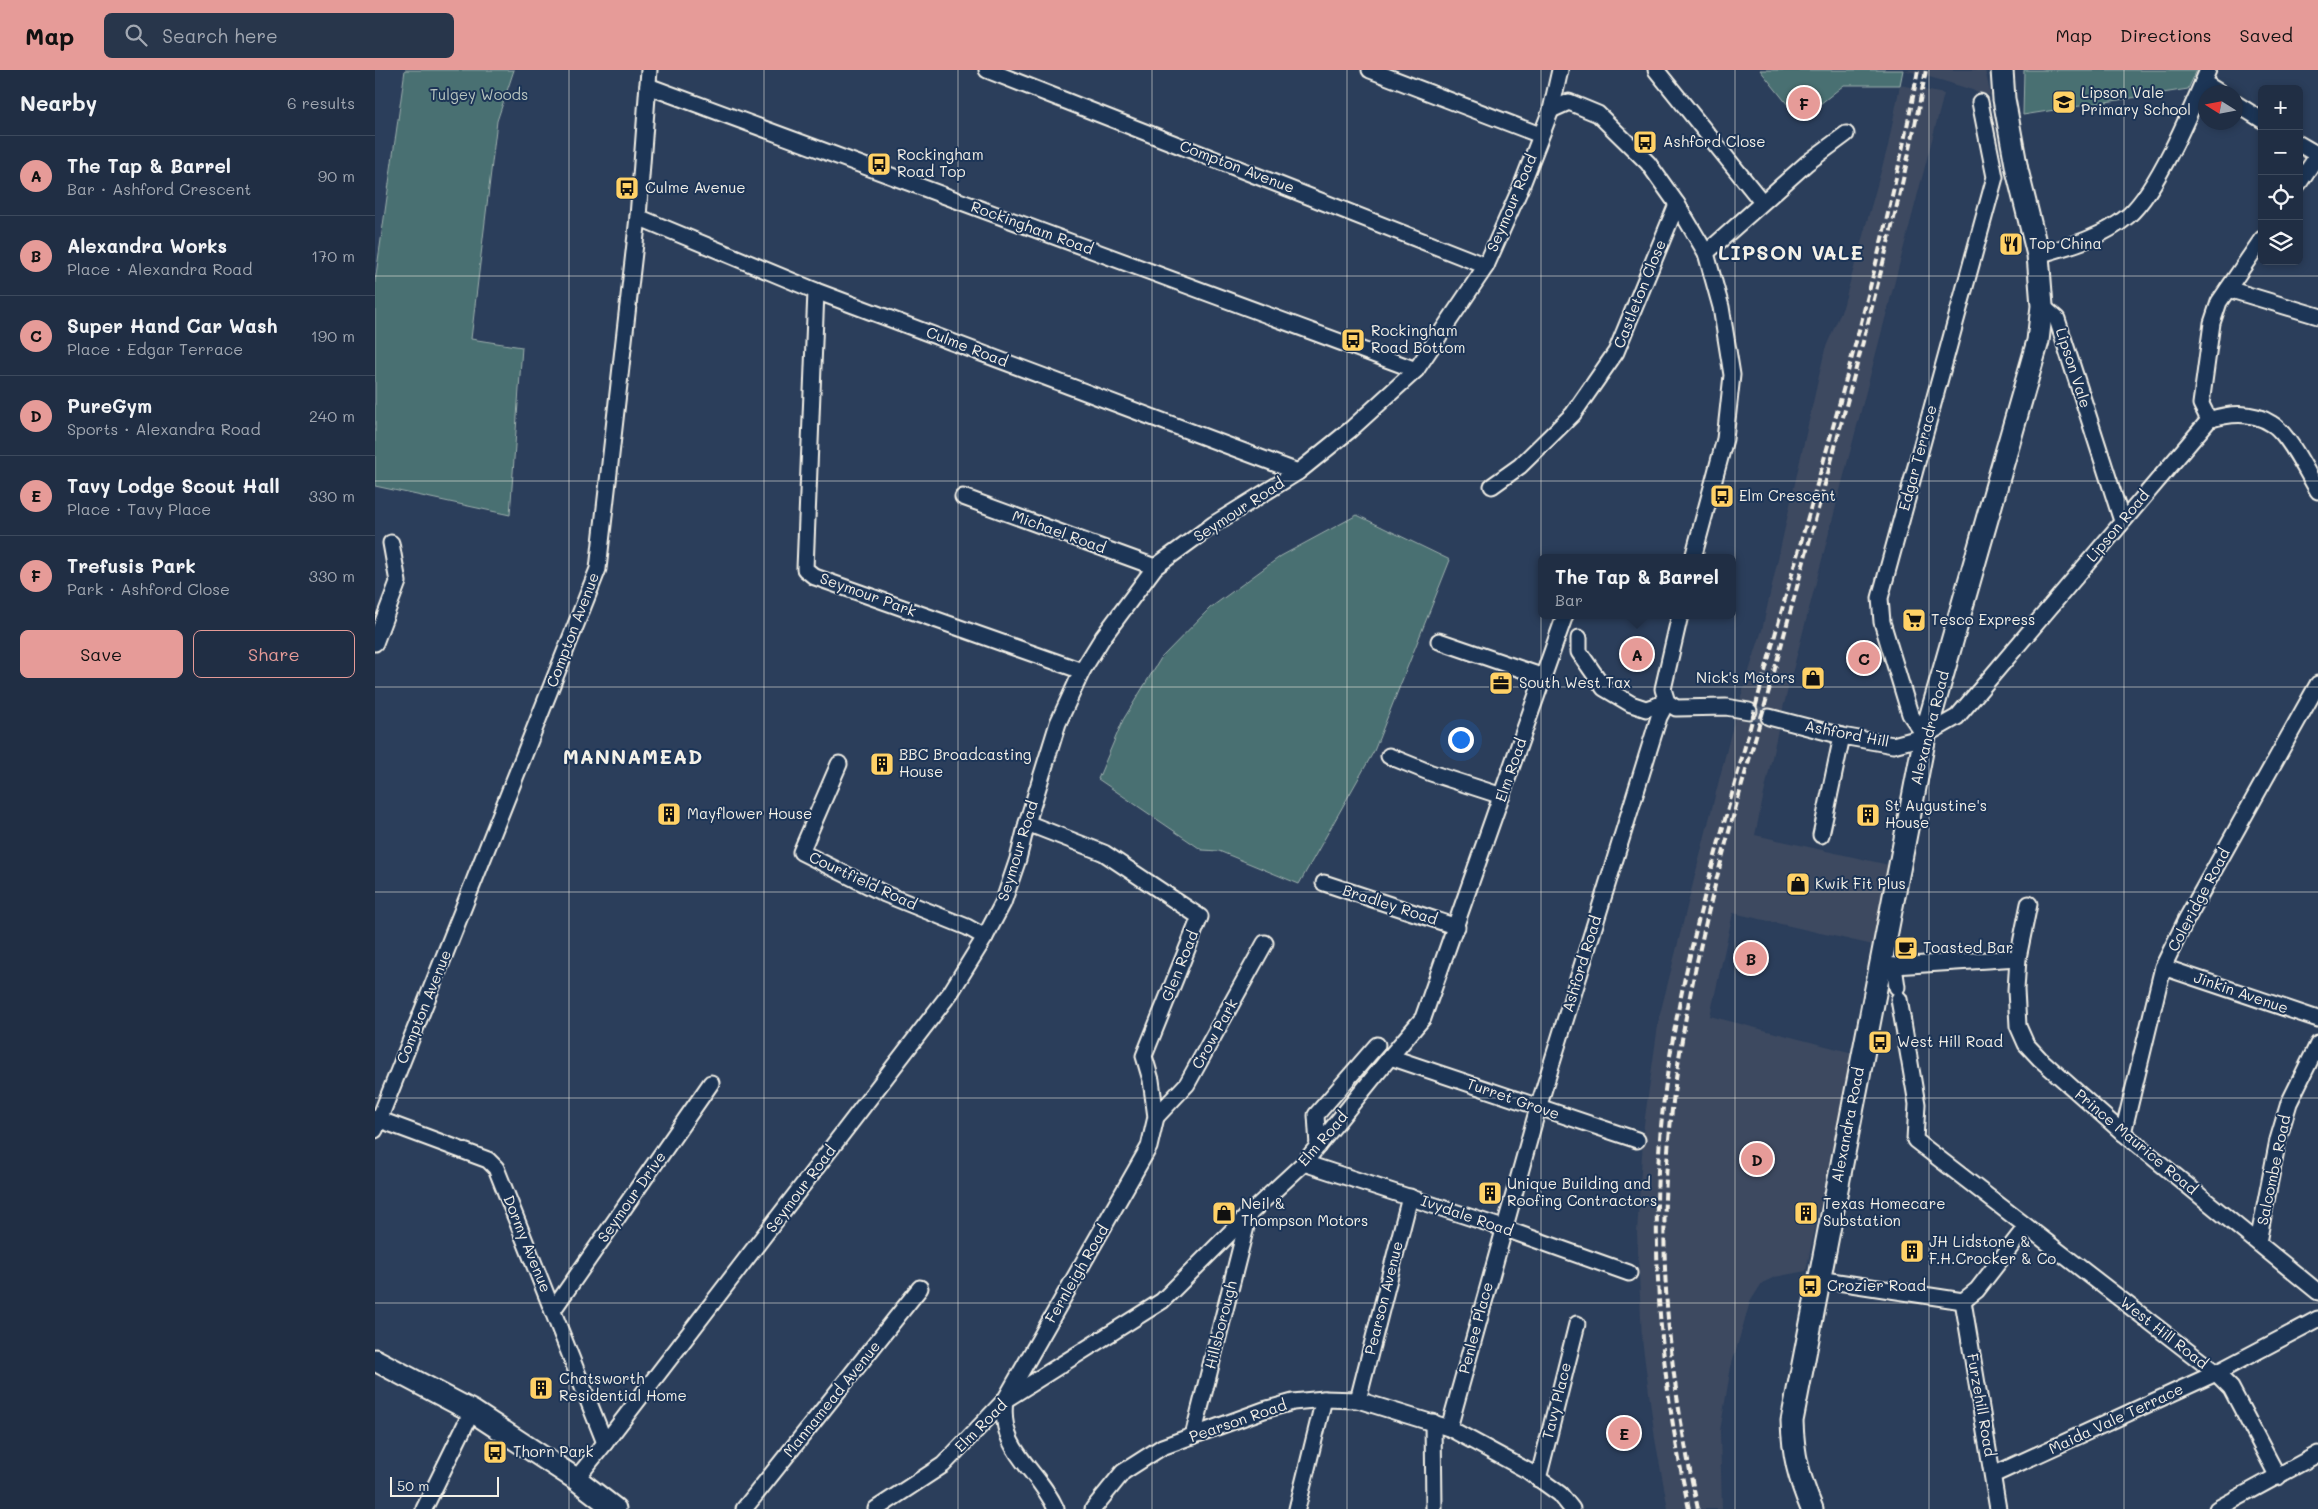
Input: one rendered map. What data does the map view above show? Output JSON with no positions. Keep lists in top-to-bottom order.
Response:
{
  "streets": {
    "main road": ["Alexandra Road"],
    "street": [
      "Compton Avenue",
      "Seymour Road",
      "Rockingham Road",
      "Castleton Close",
      "Culme Road",
      "Lipson Vale",
      "Edgar Terrace",
      "Lipson Road",
      "Michael Road",
      "Seymour Park",
      "Ashford Hill",
      "Elm Road",
      "Courtfield Road",
      "Coleridge Road",
      "Bradley Road",
      "Ashford Road",
      "Glen Road",
      "Jinkin Avenue",
      "Crow Park",
      "Turret Grove",
      "Prince Maurice Road",
      "Salcombe Road",
      "Seymour Drive",
      "Ivydale Road",
      "Dormy Avenue",
      "Fernleigh Road",
      "Pearson Avenue",
      "Hillsborough",
      "Penlee Place",
      "West Hill Road",
      "Mannamead Avenue",
      "Tavy Place",
      "Furzehill Road",
      "Maida Vale Terrace",
      "Pearson Road"
    ]
  },
  "crossings": [
    ["Compton Avenue", "Seymour Road"],
    ["Compton Avenue", "Rockingham Road"],
    ["Compton Avenue", "Culme Road"],
    ["Compton Avenue", "Dormy Avenue"],
    ["Seymour Road", "Rockingham Road"],
    ["Seymour Road", "Culme Road"],
    ["Seymour Road", "Michael Road"],
    ["Seymour Road", "Seymour Park"],
    ["Seymour Road", "Courtfield Road"],
    ["Seymour Road", "Glen Road"],
    ["Seymour Road", "Dormy Avenue"],
    ["Culme Road", "Seymour Park"],
    ["Lipson Vale", "Lipson Road"],
    ["Lipson Vale", "Alexandra Road"],
    ["Edgar Terrace", "Lipson Road"],
    ["Edgar Terrace", "Alexandra Road"],
    ["Edgar Terrace", "Ashford Hill"],
    ["Lipson Road", "Alexandra Road"],
    ["Lipson Road", "Ashford Hill"],
    ["Alexandra Road", "Ashford Hill"],
    ["Alexandra Road", "West Hill Road"],
    ["Elm Road", "Bradley Road"],
    ["Elm Road", "Turret Grove"],
    ["Elm Road", "Ivydale Road"],
    ["Elm Road", "Fernleigh Road"],
    ["Elm Road", "Hillsborough"],
    ["Coleridge Road", "Jinkin Avenue"],
    ["Coleridge Road", "Prince Maurice Road"],
    ["Ashford Road", "Turret Grove"],
    ["Ashford Road", "Ivydale Road"],
    ["Ashford Road", "Penlee Place"],
    ["Glen Road", "Crow Park"],
    ["Glen Road", "Fernleigh Road"],
    ["Prince Maurice Road", "Salcombe Road"],
    ["Seymour Drive", "Dormy Avenue"],
    ["Ivydale Road", "Pearson Avenue"],
    ["Ivydale Road", "Penlee Place"],
    ["Pearson Avenue", "Pearson Road"],
    ["Hillsborough", "Pearson Road"],
    ["Penlee Place", "Pearson Road"],
    ["West Hill Road", "Maida Vale Terrace"],
    ["Tavy Place", "Pearson Road"],
    ["Furzehill Road", "Maida Vale Terrace"]
  ],
  "districts": ["LIPSON VALE", "MANNAMEAD"],
  "parks": ["Tulgey Woods"],
  "places": {
    "school or university": ["Lipson Vale Primary School"],
    "bus stop": [
      "Ashford Close",
      "Rockingham Road Top",
      "Culme Avenue",
      "Rockingham Road Bottom",
      "Elm Crescent",
      "West Hill Road",
      "Crozier Road",
      "Thorn Park"
    ],
    "restaurant": ["Top China"],
    "supermarket": ["Tesco Express"],
    "shop": ["Nick's Motors", "Kwik Fit Plus", "Neil & Thompson Motors"],
    "office": ["South West Tax"],
    "building": [
      "BBC Broadcasting House",
      "Mayflower House",
      "St Augustine's House",
      "Unique Building and Roofing Contractors",
      "Texas Homecare Substation",
      "JH Lidstone & F.H.Crocker & Co",
      "Chatsworth Residential Home"
    ],
    "cafe": ["Toasted Bar"]
  },
  "scale_bar": "50 m",
  "north": "left",
  "page": {
    "header": "Map",
    "search": "Search here",
    "nav": ["Map", "Directions", "Saved"],
    "heading": ["Nearby", "6 results"],
    "map_buttons": ["+", "−"],
    "pins": [
      "F",
      "A",
      "C",
      "B",
      "D",
      "E"
    ],
    "list": [
      {
        "mark": "A",
        "name": "The Tap & Barrel",
        "note": "Bar · Ashford Crescent",
        "value": "90 m"
      },
      {
        "mark": "B",
        "name": "Alexandra Works",
        "note": "Place · Alexandra Road",
        "value": "170 m"
      },
      {
        "mark": "C",
        "name": "Super Hand Car Wash",
        "note": "Place · Edgar Terrace",
        "value": "190 m"
      },
      {
        "mark": "D",
        "name": "PureGym",
        "note": "Sports · Alexandra Road",
        "value": "240 m"
      },
      {
        "mark": "E",
        "name": "Tavy Lodge Scout Hall",
        "note": "Place · Tavy Place",
        "value": "330 m"
      },
      {
        "mark": "F",
        "name": "Trefusis Park",
        "note": "Park · Ashford Close",
        "value": "330 m"
      }
    ],
    "popup": ["The Tap & Barrel", "Bar"],
    "buttons": ["Save", "Share"],
    "scale": "50 m"
  }
}
